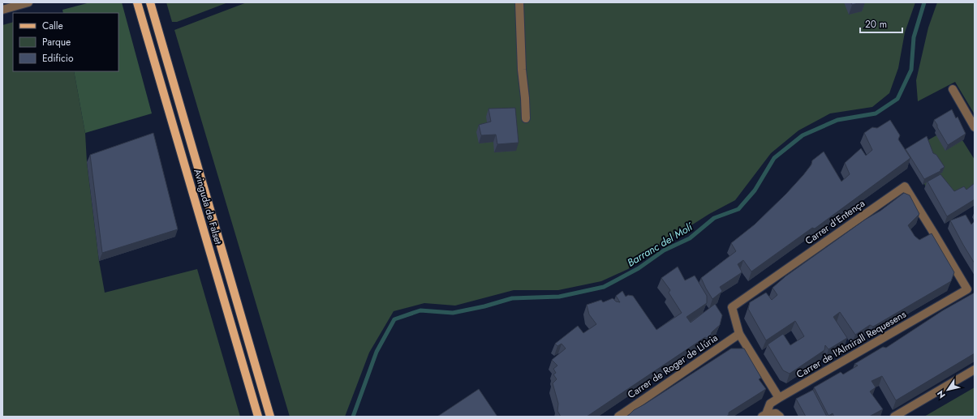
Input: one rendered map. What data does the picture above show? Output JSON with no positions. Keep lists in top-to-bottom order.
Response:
{
  "streets": {
    "main road": ["Avinguda de Falset"],
    "street": ["Carrer d'Entença", "Carrer de l'Almirall Requesens", "Carrer de Roger de Llúria"]
  },
  "crossings": [
    ["Carrer d'Entença", "Carrer de l'Almirall Requesens"],
    ["Carrer d'Entença", "Carrer de Roger de Llúria"]
  ],
  "water": ["Barranc del Molí"],
  "legend": ["Calle", "Parque", "Edificio"],
  "scale_bar": "20 m",
  "north": "bottom left"
}
